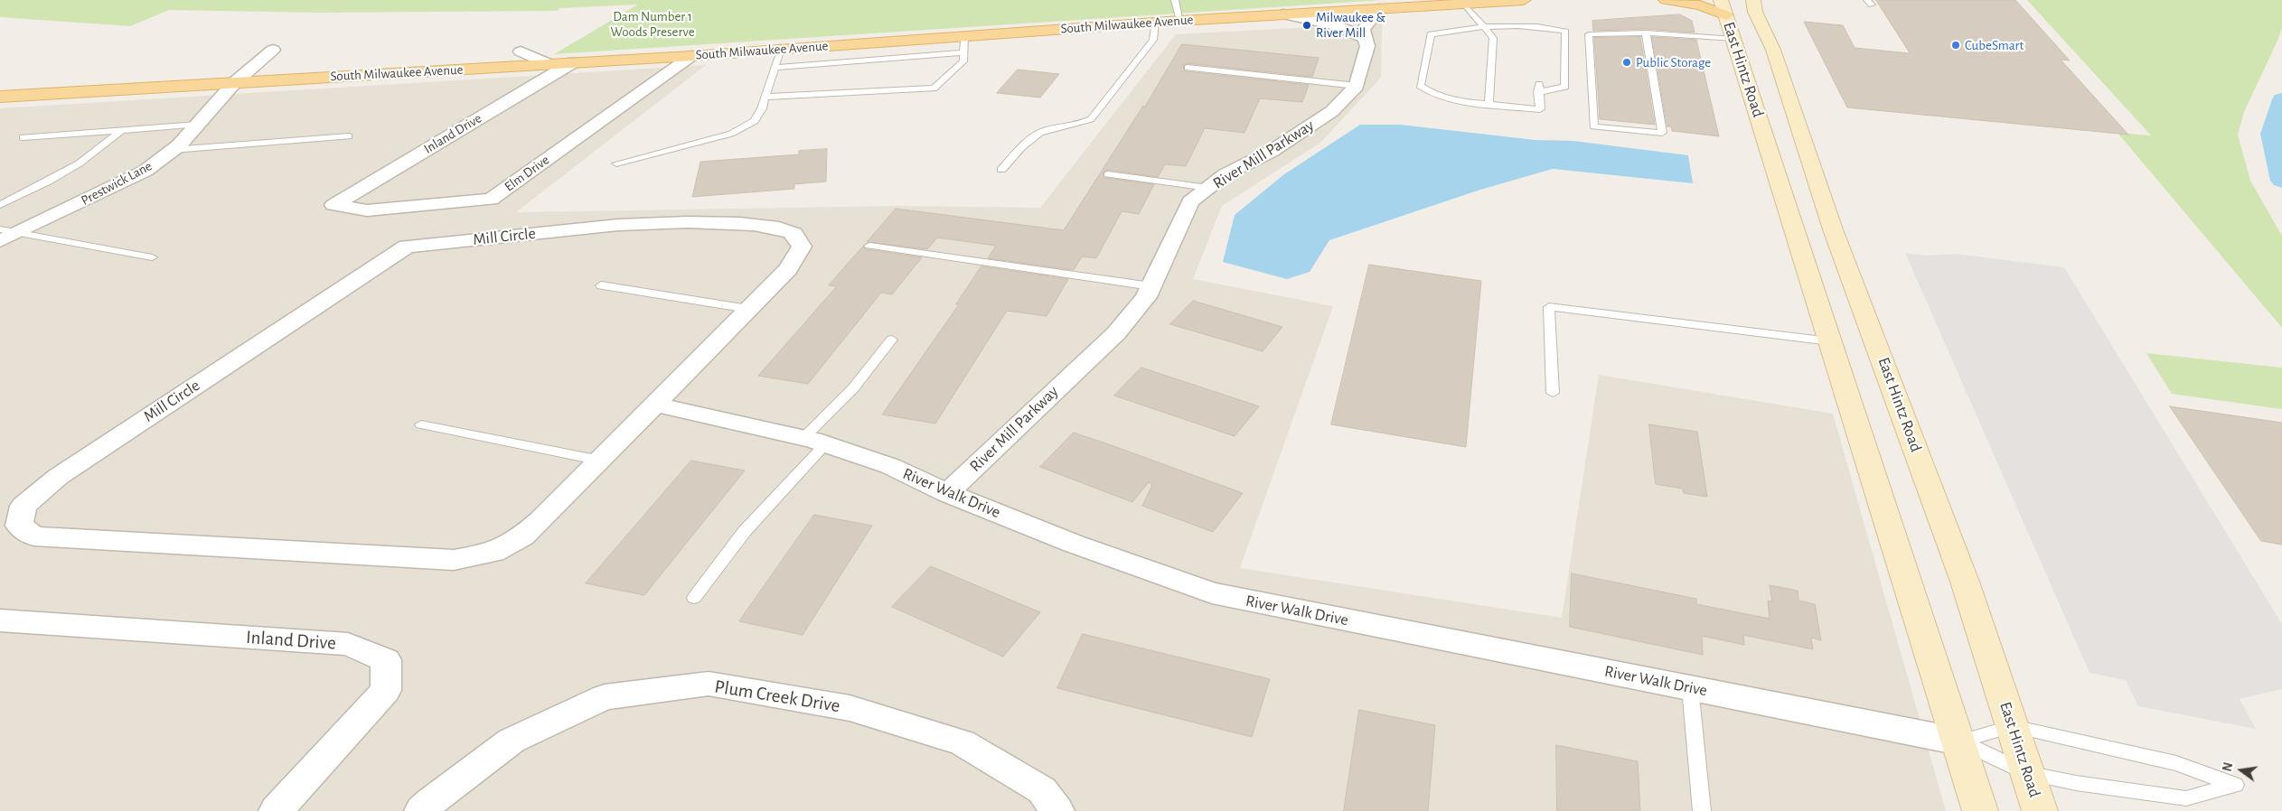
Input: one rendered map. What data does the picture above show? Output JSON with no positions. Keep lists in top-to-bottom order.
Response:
{
  "streets": {
    "main road": ["South Milwaukee Avenue", "East Hintz Road"],
    "street": [
      "Inland Drive",
      "River Mill Parkway",
      "Elm Drive",
      "Prestwick Lane",
      "Mill Circle",
      "River Walk Drive",
      "Plum Creek Drive"
    ]
  },
  "crossings": [
    ["South Milwaukee Avenue", "Inland Drive"],
    ["South Milwaukee Avenue", "Elm Drive"],
    ["South Milwaukee Avenue", "Prestwick Lane"],
    ["East Hintz Road", "River Walk Drive"],
    ["Inland Drive", "Elm Drive"],
    ["River Mill Parkway", "River Walk Drive"],
    ["Mill Circle", "River Walk Drive"]
  ],
  "parks": ["Dam Number 1 Woods Preserve"],
  "places": ["Milwaukee & River Mill", "CubeSmart", "Public Storage"],
  "north": "left"
}
